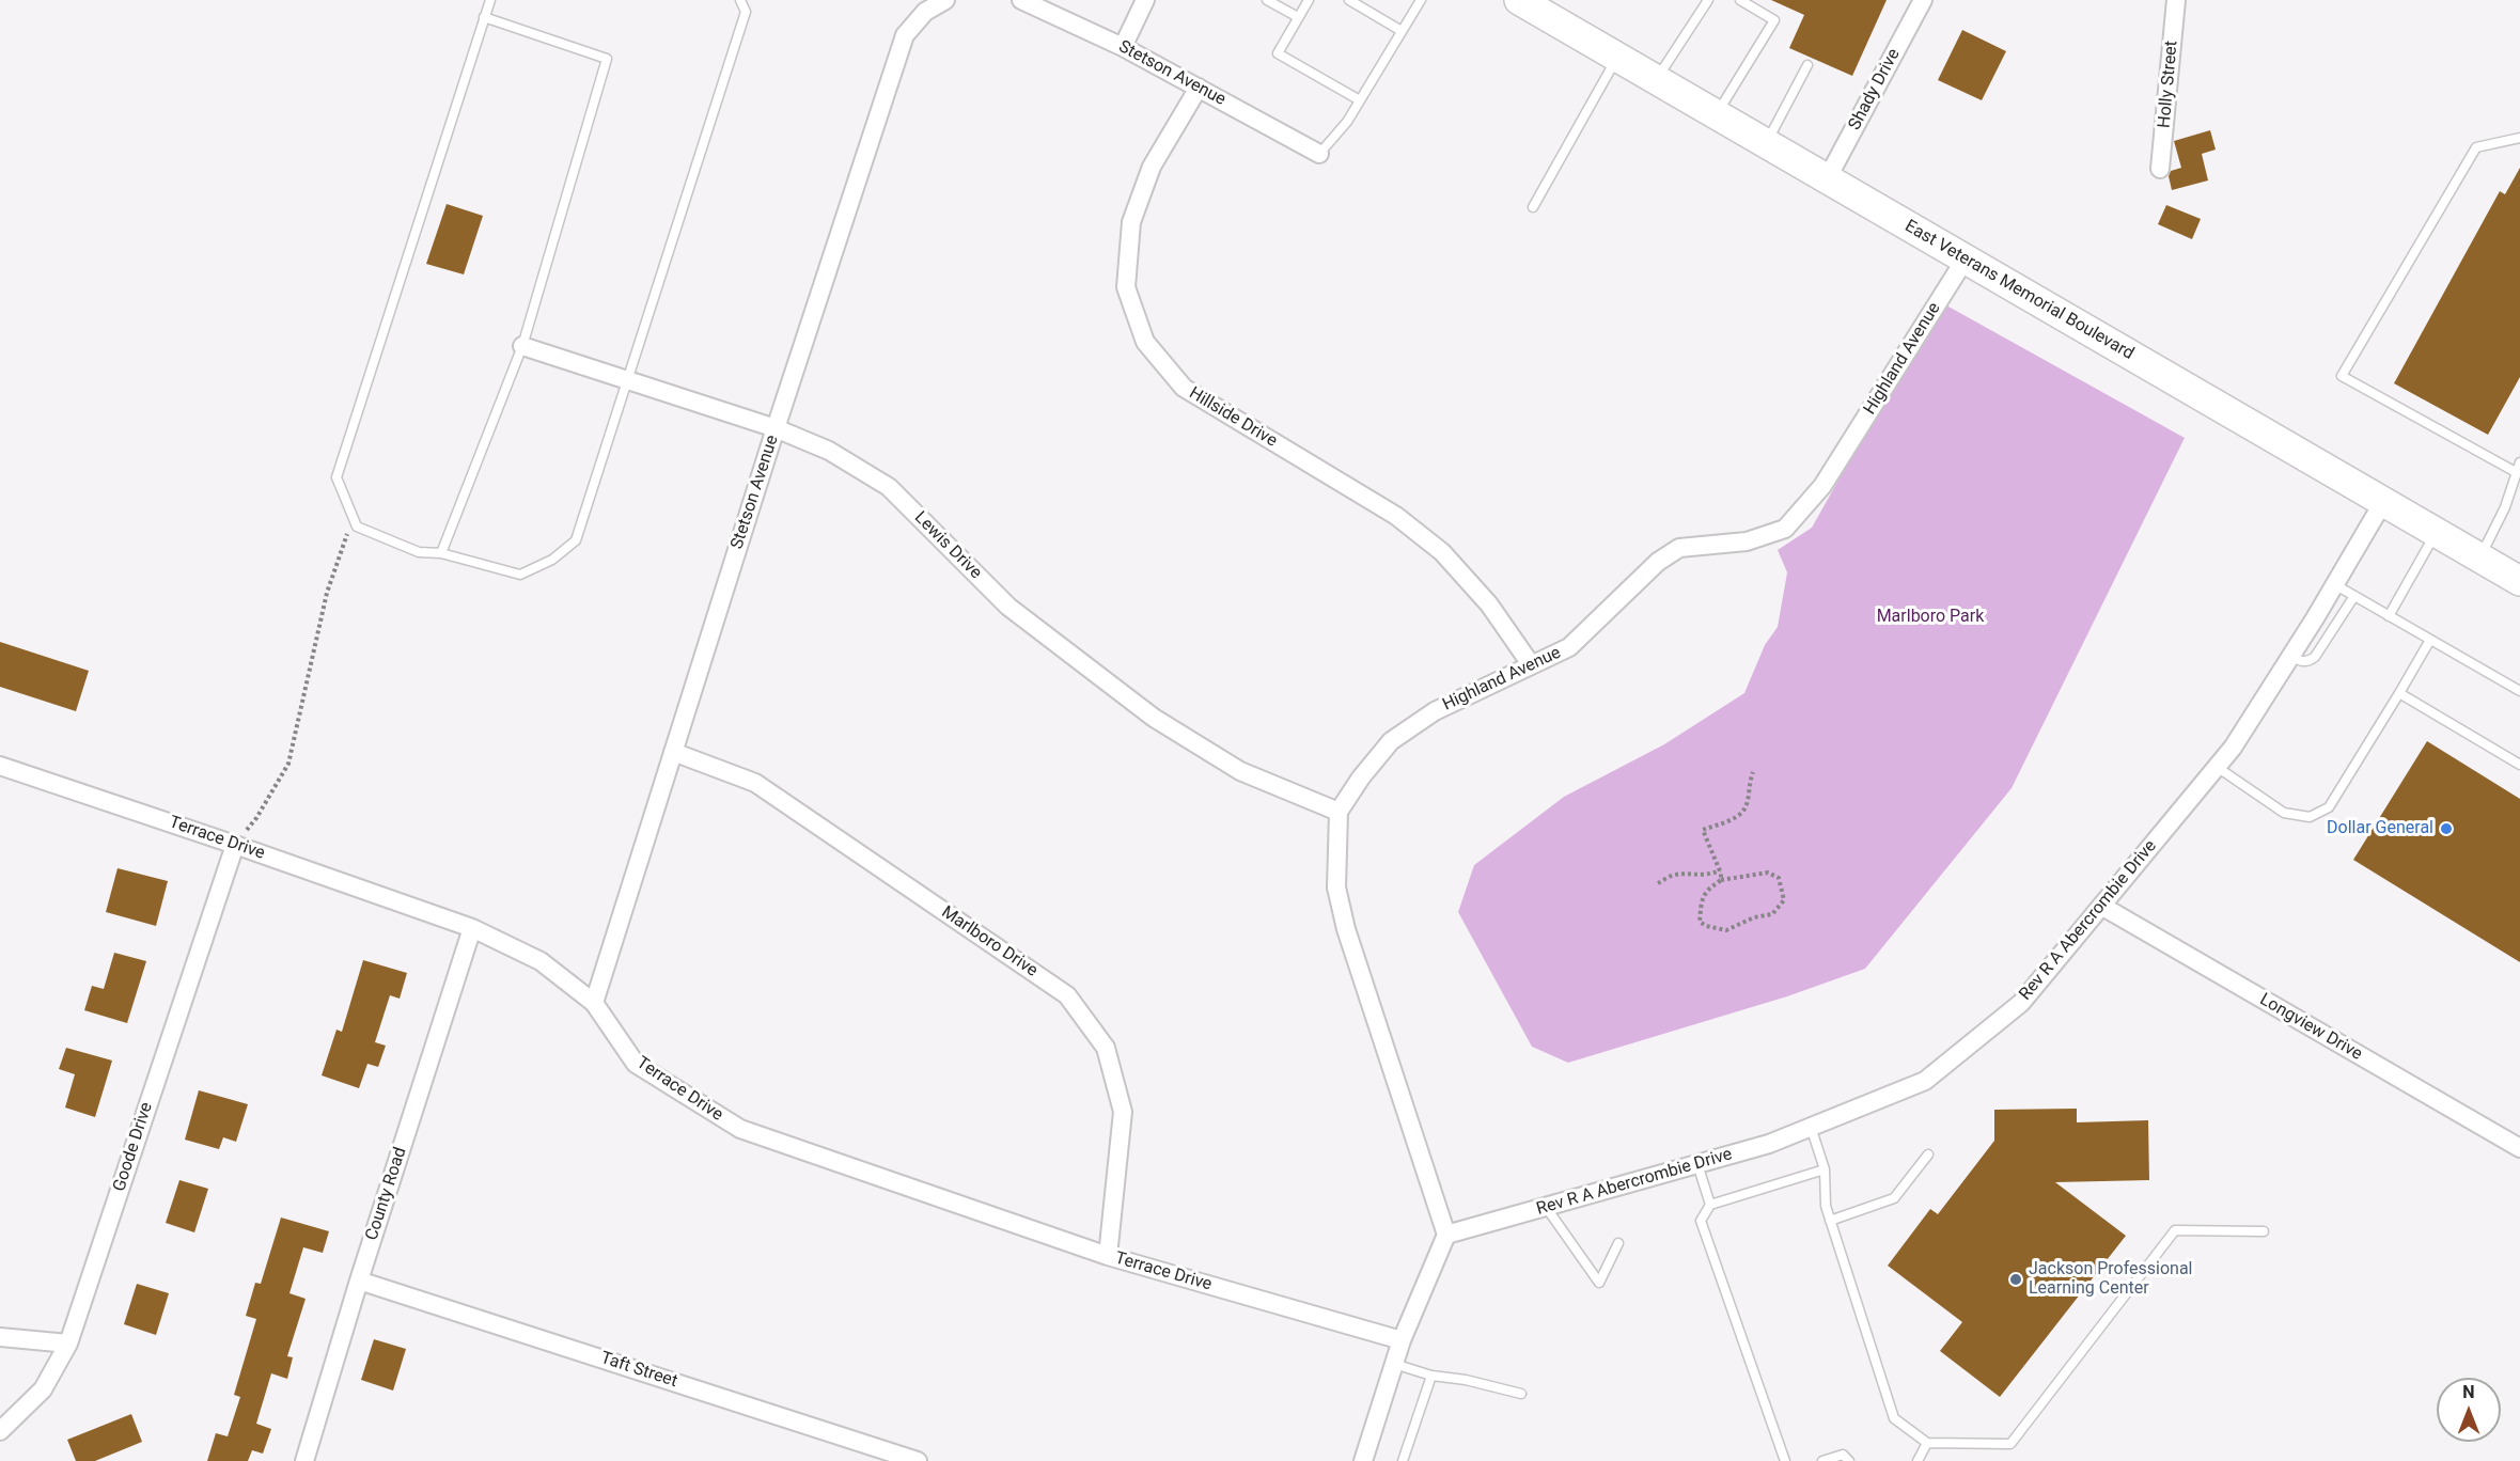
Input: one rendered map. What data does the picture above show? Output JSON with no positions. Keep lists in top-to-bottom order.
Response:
{
  "streets": {
    "main road": ["East Veterans Memorial Boulevard"],
    "street": [
      "Stetson Avenue",
      "Holly Street",
      "Shady Drive",
      "Highland Avenue",
      "Hillside Drive",
      "Lewis Drive",
      "Terrace Drive",
      "Rev R A Abercrombie Drive",
      "Marlboro Drive",
      "Longview Drive",
      "Goode Drive",
      "County Road",
      "Taft Street"
    ]
  },
  "crossings": [
    ["Stetson Avenue", "Hillside Drive"],
    ["Stetson Avenue", "Lewis Drive"],
    ["Stetson Avenue", "Terrace Drive"],
    ["Stetson Avenue", "Marlboro Drive"],
    ["Shady Drive", "East Veterans Memorial Boulevard"],
    ["East Veterans Memorial Boulevard", "Highland Avenue"],
    ["East Veterans Memorial Boulevard", "Rev R A Abercrombie Drive"],
    ["Highland Avenue", "Hillside Drive"],
    ["Highland Avenue", "Lewis Drive"],
    ["Terrace Drive", "Marlboro Drive"],
    ["Terrace Drive", "Goode Drive"],
    ["Terrace Drive", "County Road"],
    ["Rev R A Abercrombie Drive", "Longview Drive"],
    ["County Road", "Taft Street"]
  ],
  "parks": ["Marlboro Park"],
  "places": ["Dollar General", "Jackson Professional Learning Center"],
  "north": "top"
}
